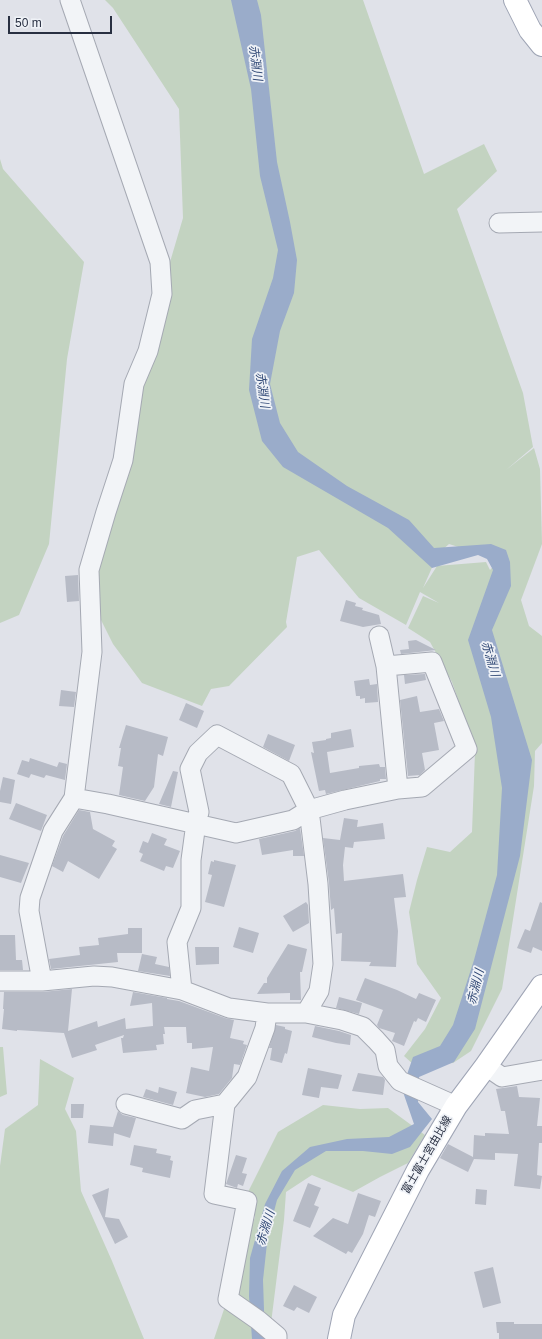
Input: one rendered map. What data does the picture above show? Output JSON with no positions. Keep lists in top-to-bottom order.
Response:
{
  "streets": {
    "main road": ["富士富士宮由比線"]
  },
  "water": ["赤淵川"],
  "scale_bar": "50 m"
}
